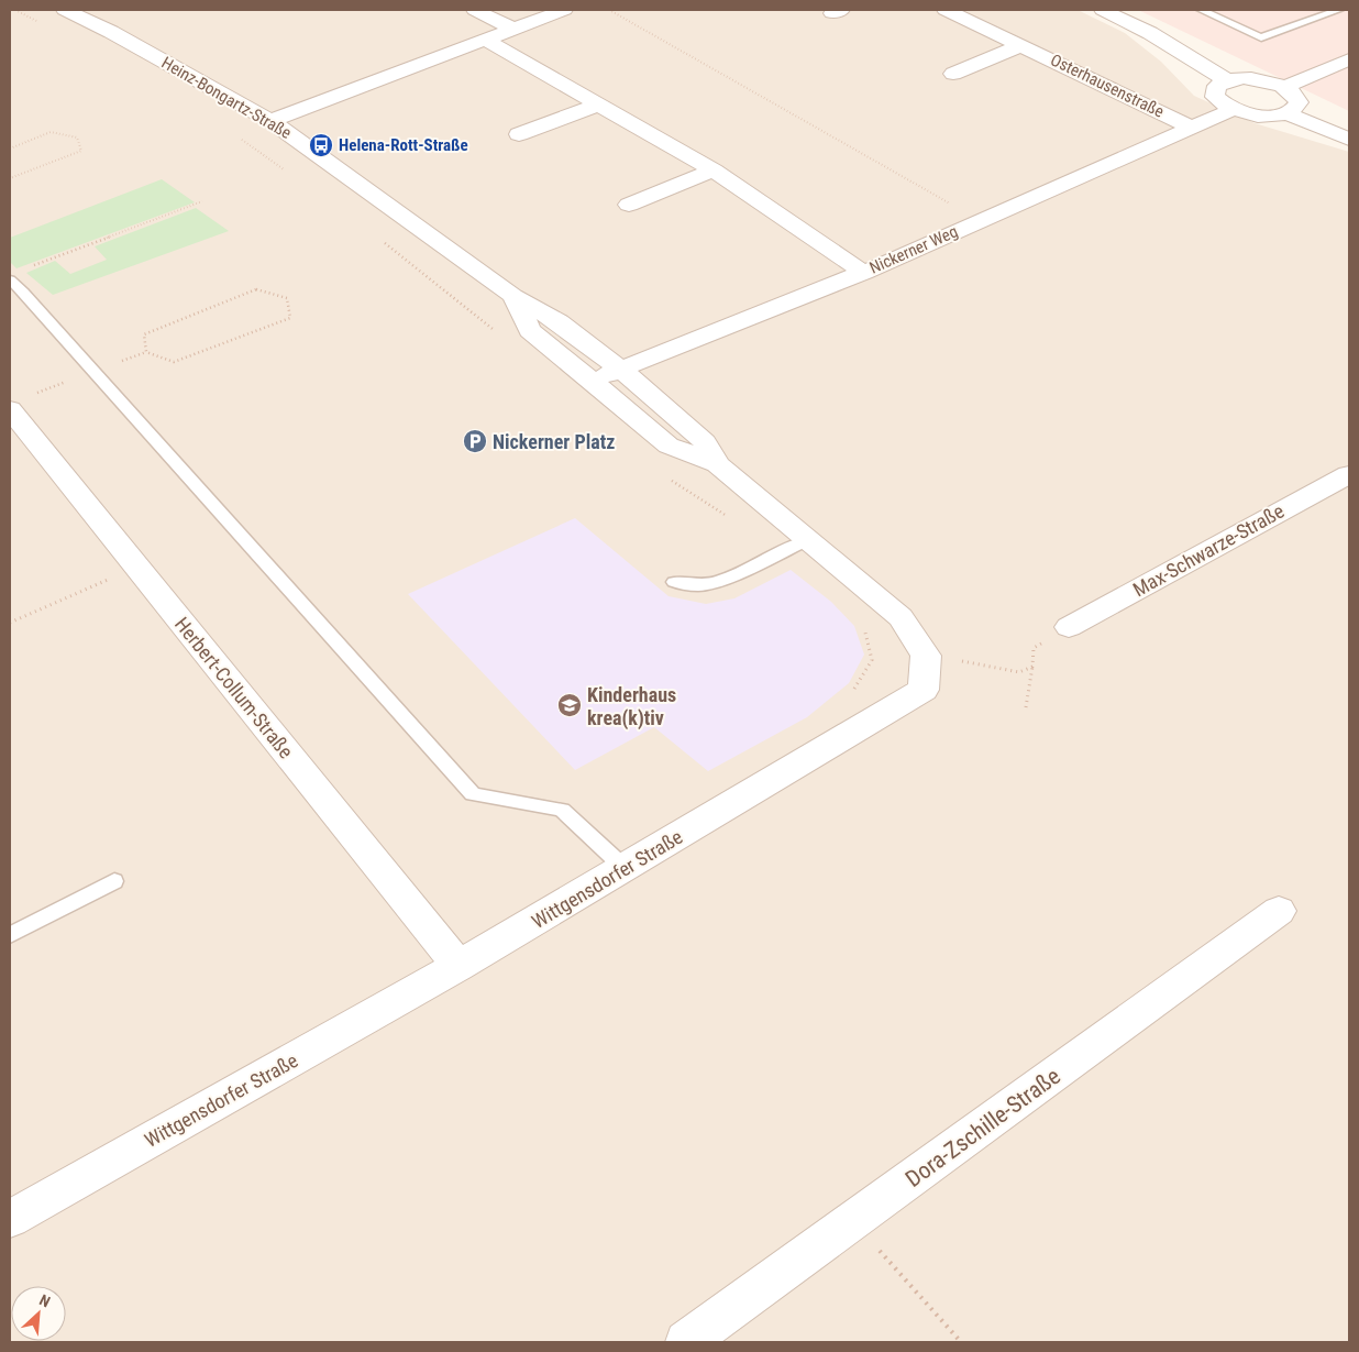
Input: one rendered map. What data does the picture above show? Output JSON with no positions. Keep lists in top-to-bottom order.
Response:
{
  "streets": {
    "street": [
      "Osterhausenstraße",
      "Heinz-Bongartz-Straße",
      "Nickerner Weg",
      "Max-Schwarze-Straße",
      "Herbert-Collum-Straße",
      "Wittgensdorfer Straße",
      "Dora-Zschille-Straße"
    ]
  },
  "crossings": [
    ["Osterhausenstraße", "Nickerner Weg"],
    ["Heinz-Bongartz-Straße", "Nickerner Weg"],
    ["Heinz-Bongartz-Straße", "Wittgensdorfer Straße"],
    ["Nickerner Weg", "Wittgensdorfer Straße"],
    ["Herbert-Collum-Straße", "Wittgensdorfer Straße"]
  ],
  "places": {
    "bus stop": ["Helena-Rott-Straße"],
    "parking": ["Nickerner Platz"],
    "school or university": ["Kinderhaus krea(k)tiv"]
  },
  "north": "top right"
}
